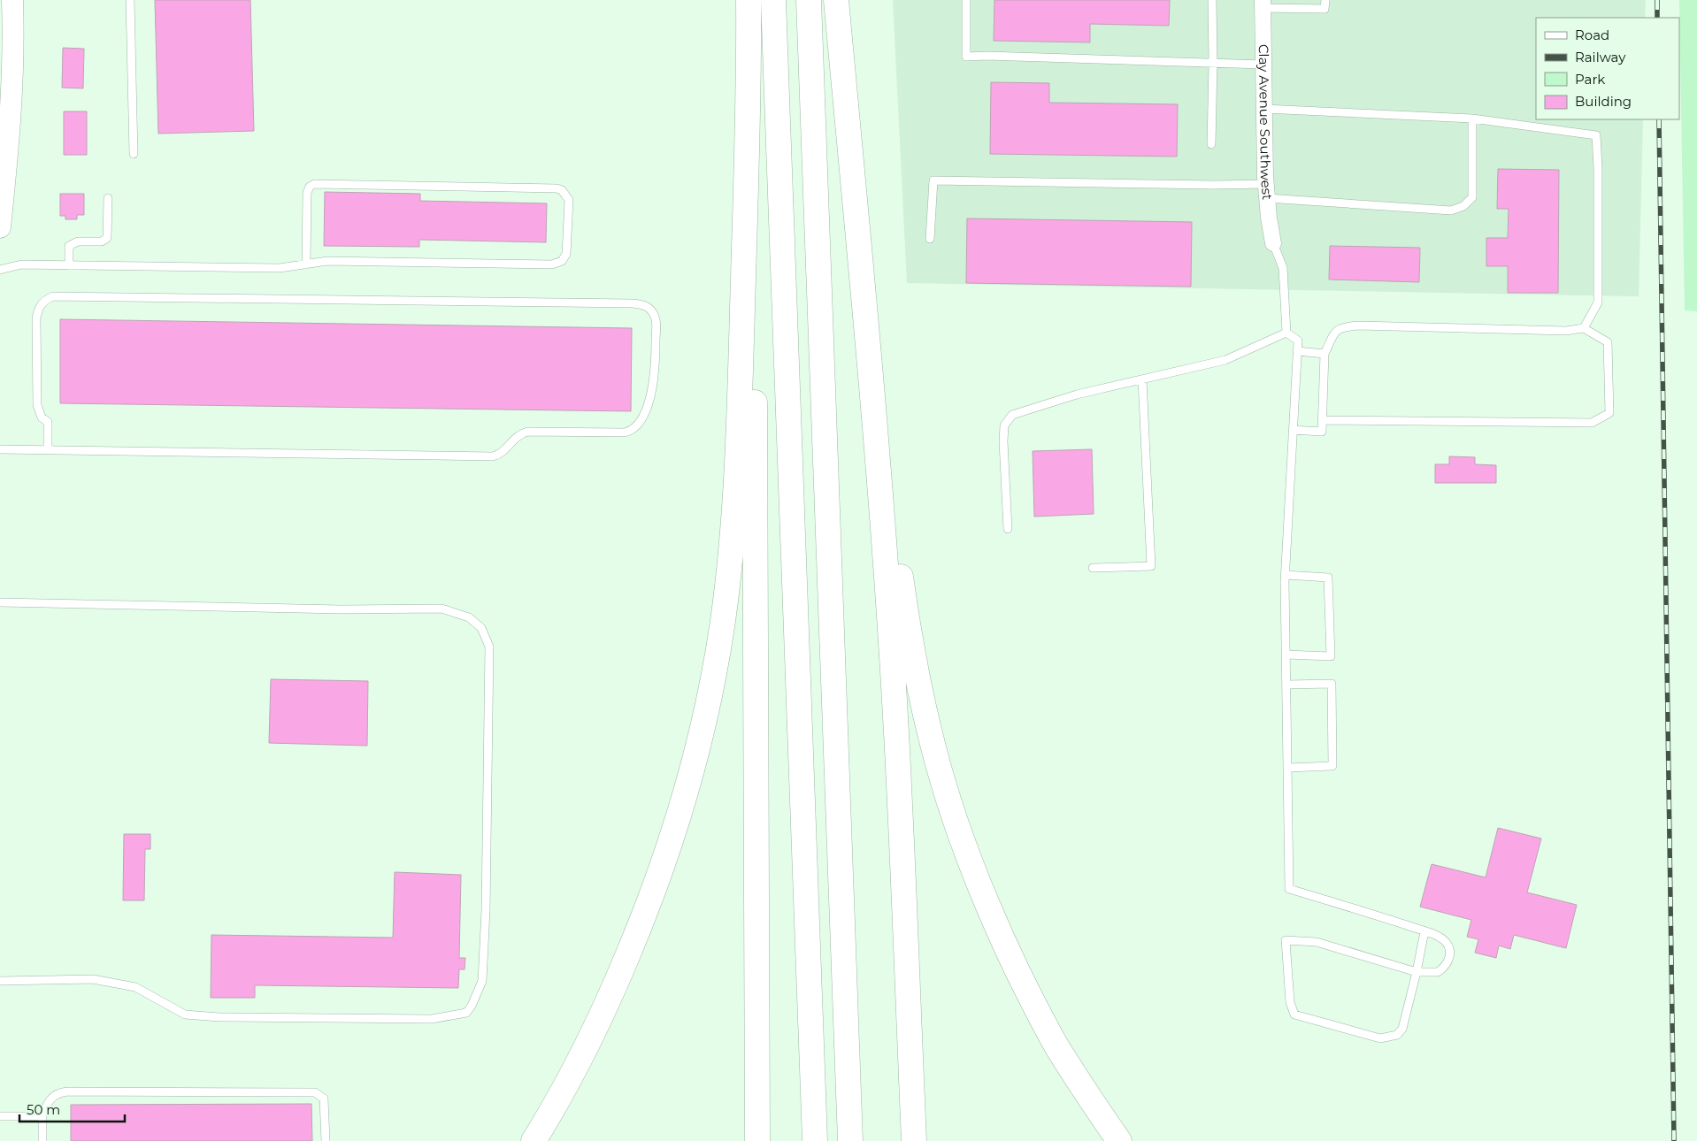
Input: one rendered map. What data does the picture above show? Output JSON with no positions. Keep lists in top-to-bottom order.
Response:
{
  "streets": {
    "street": ["Clay Avenue Southwest"]
  },
  "legend": [
    "Road",
    "Railway",
    "Park",
    "Building"
  ],
  "scale_bar": "50 m"
}
